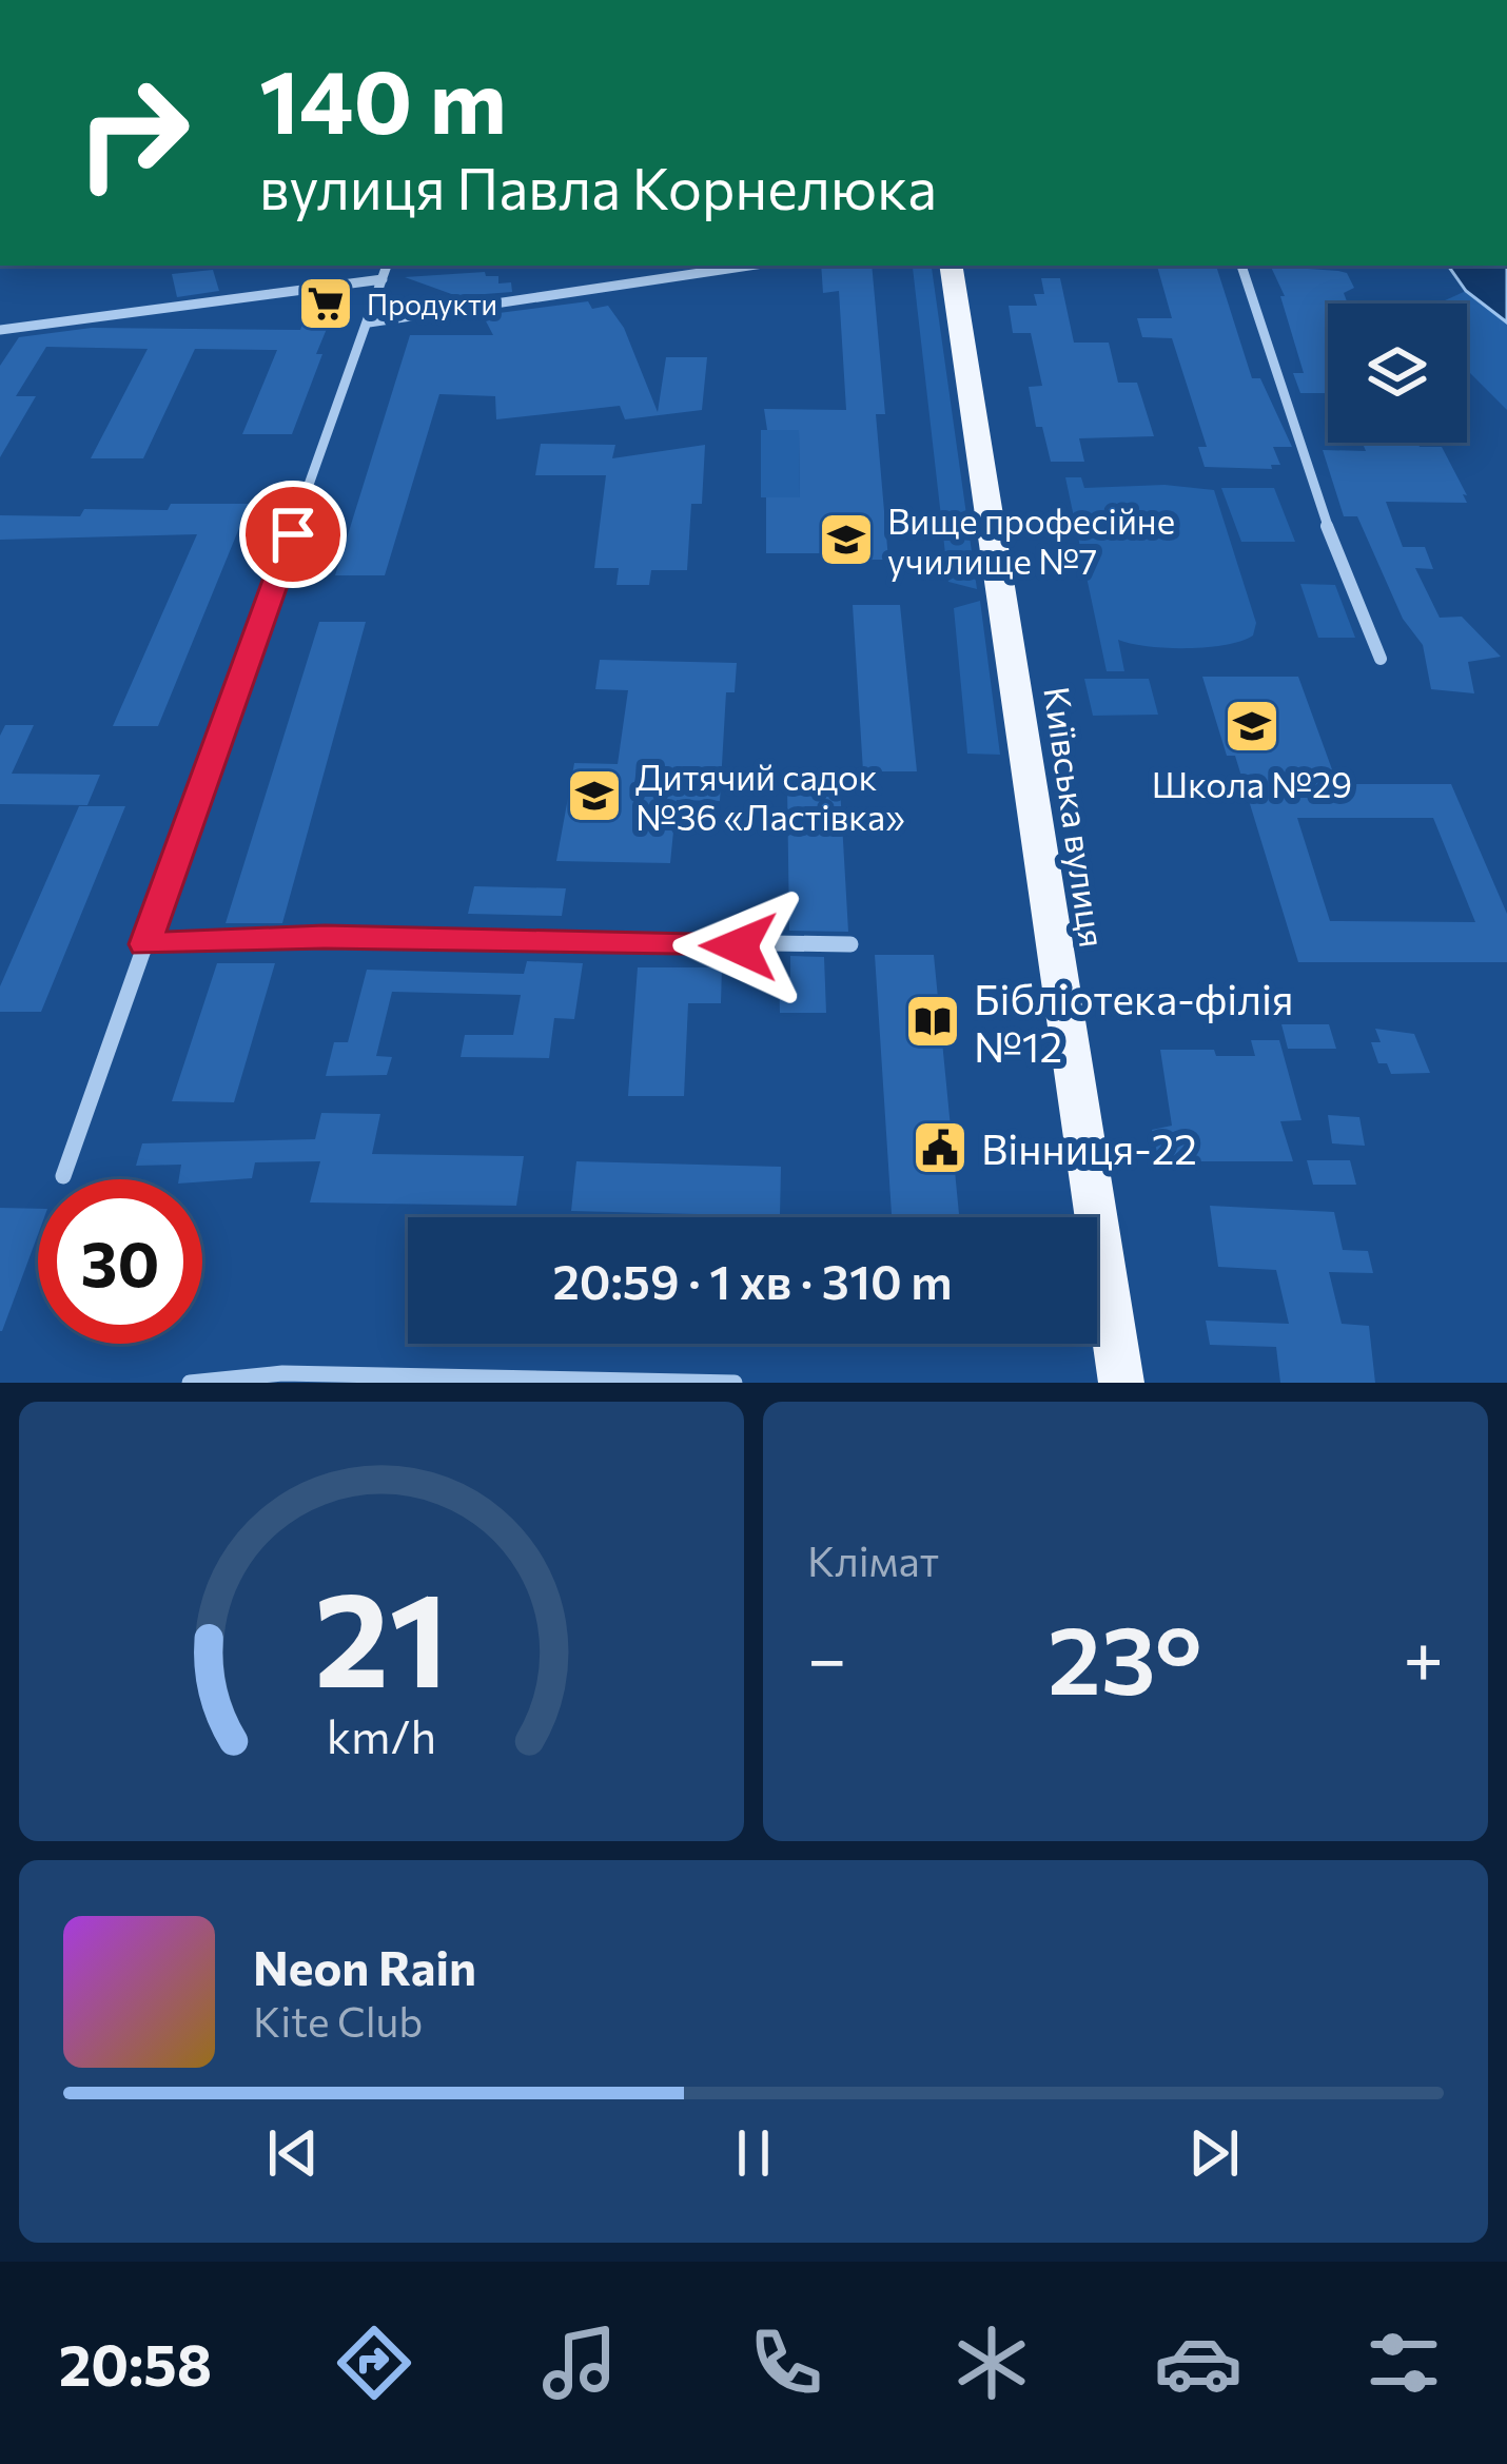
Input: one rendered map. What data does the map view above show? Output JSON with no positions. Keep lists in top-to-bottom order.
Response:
{
  "streets": {
    "main road": ["Київська вулиця"]
  },
  "places": {
    "supermarket": ["Продукти"],
    "school or university": ["Вище професійне училище №7", "Школа №29", "Дитячий садок №36 «Ластівка»"],
    "library": ["Бібліотека-філія №12"],
    "public building": ["Вінниця-22"]
  },
  "page": {
    "turn": ["140 m", "вулиця Павла Корнелюка"],
    "limit": "30",
    "trip": "20:59 · 1 хв · 310 m",
    "tile": "Клімат",
    "heat": ["−", "23°", "+"],
    "song": ["Neon Rain", "Kite Club"],
    "tabs": "20:58",
    "gauge": ["21", "km/h"]
  }
}
